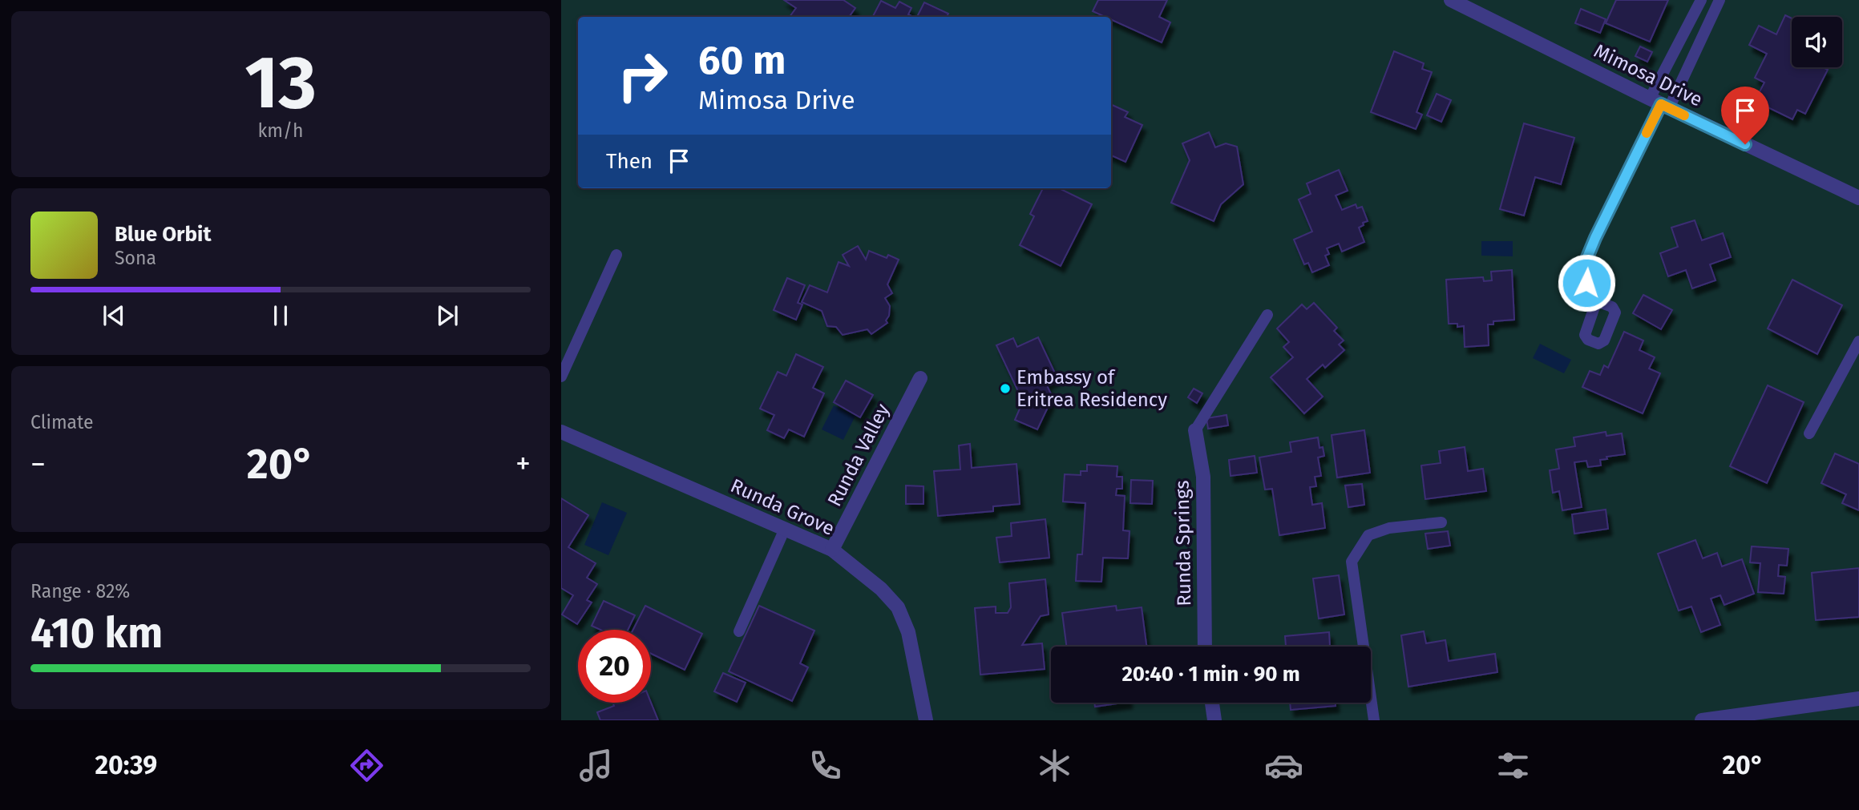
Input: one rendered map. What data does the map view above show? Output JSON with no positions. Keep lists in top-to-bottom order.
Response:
{
  "streets": {
    "street": [
      "Mimosa Drive",
      "Runda Valley",
      "Runda Grove",
      "Runda Springs"
    ]
  },
  "crossings": [
    ["Runda Valley", "Runda Grove"]
  ],
  "places": ["Embassy of Eritrea Residency"],
  "page": {
    "tile": [
      ["13", "km/h"],
      "Climate",
      ["Range · 82%", "410 km"]
    ],
    "turn": ["60 m", "Mimosa Drive"],
    "then": "Then",
    "song": ["Blue Orbit", "Sona"],
    "heat": ["−", "20°", "+"],
    "limit": "20",
    "trip": "20:40 · 1 min · 90 m",
    "tabs": ["20:39", "20°"]
  }
}
